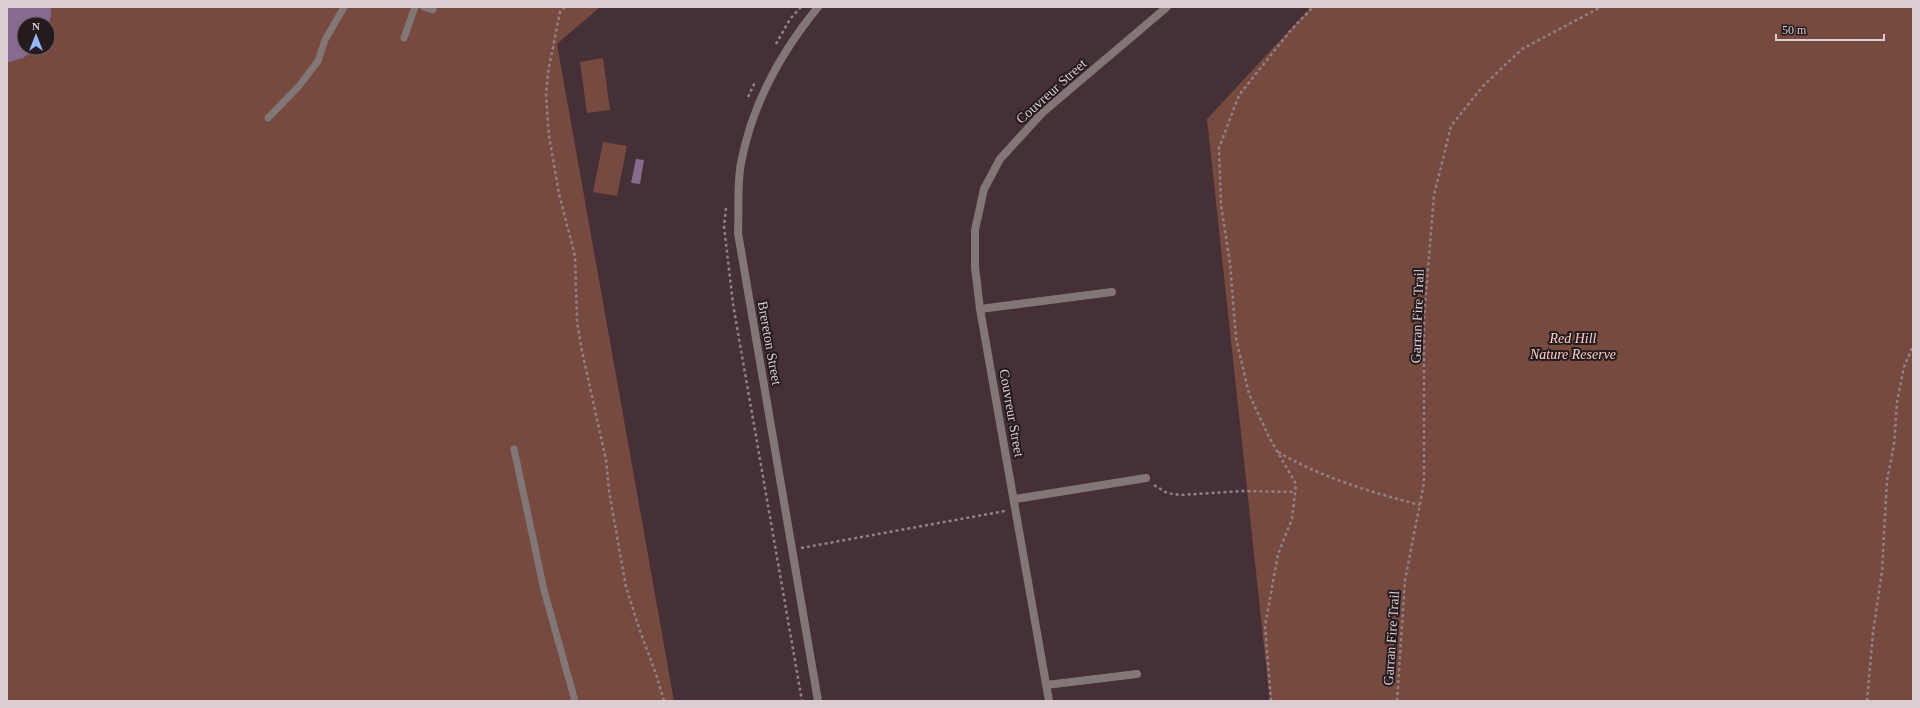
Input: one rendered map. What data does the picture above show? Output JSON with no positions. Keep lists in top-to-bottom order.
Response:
{
  "streets": {
    "street": ["Couvreur Street", "Brereton Street"],
    "path": ["Garran Fire Trail"]
  },
  "parks": ["Red Hill Nature Reserve"],
  "scale_bar": "50 m",
  "north": "top"
}
